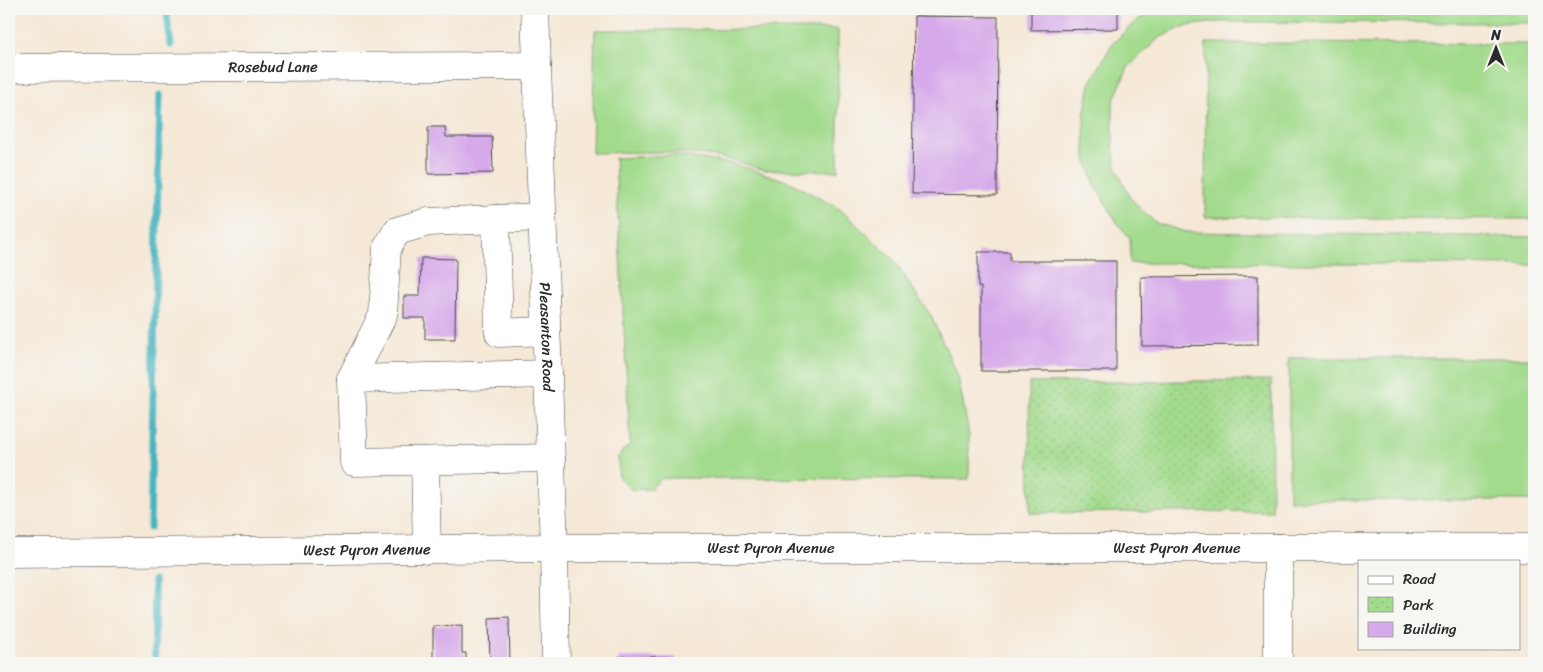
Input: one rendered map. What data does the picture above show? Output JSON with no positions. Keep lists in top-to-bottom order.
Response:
{
  "streets": {
    "street": ["Rosebud Lane", "Pleasanton Road", "West Pyron Avenue"]
  },
  "crossings": [
    ["Rosebud Lane", "Pleasanton Road"],
    ["Pleasanton Road", "West Pyron Avenue"]
  ],
  "legend": ["Road", "Park", "Building"],
  "north": "top"
}
